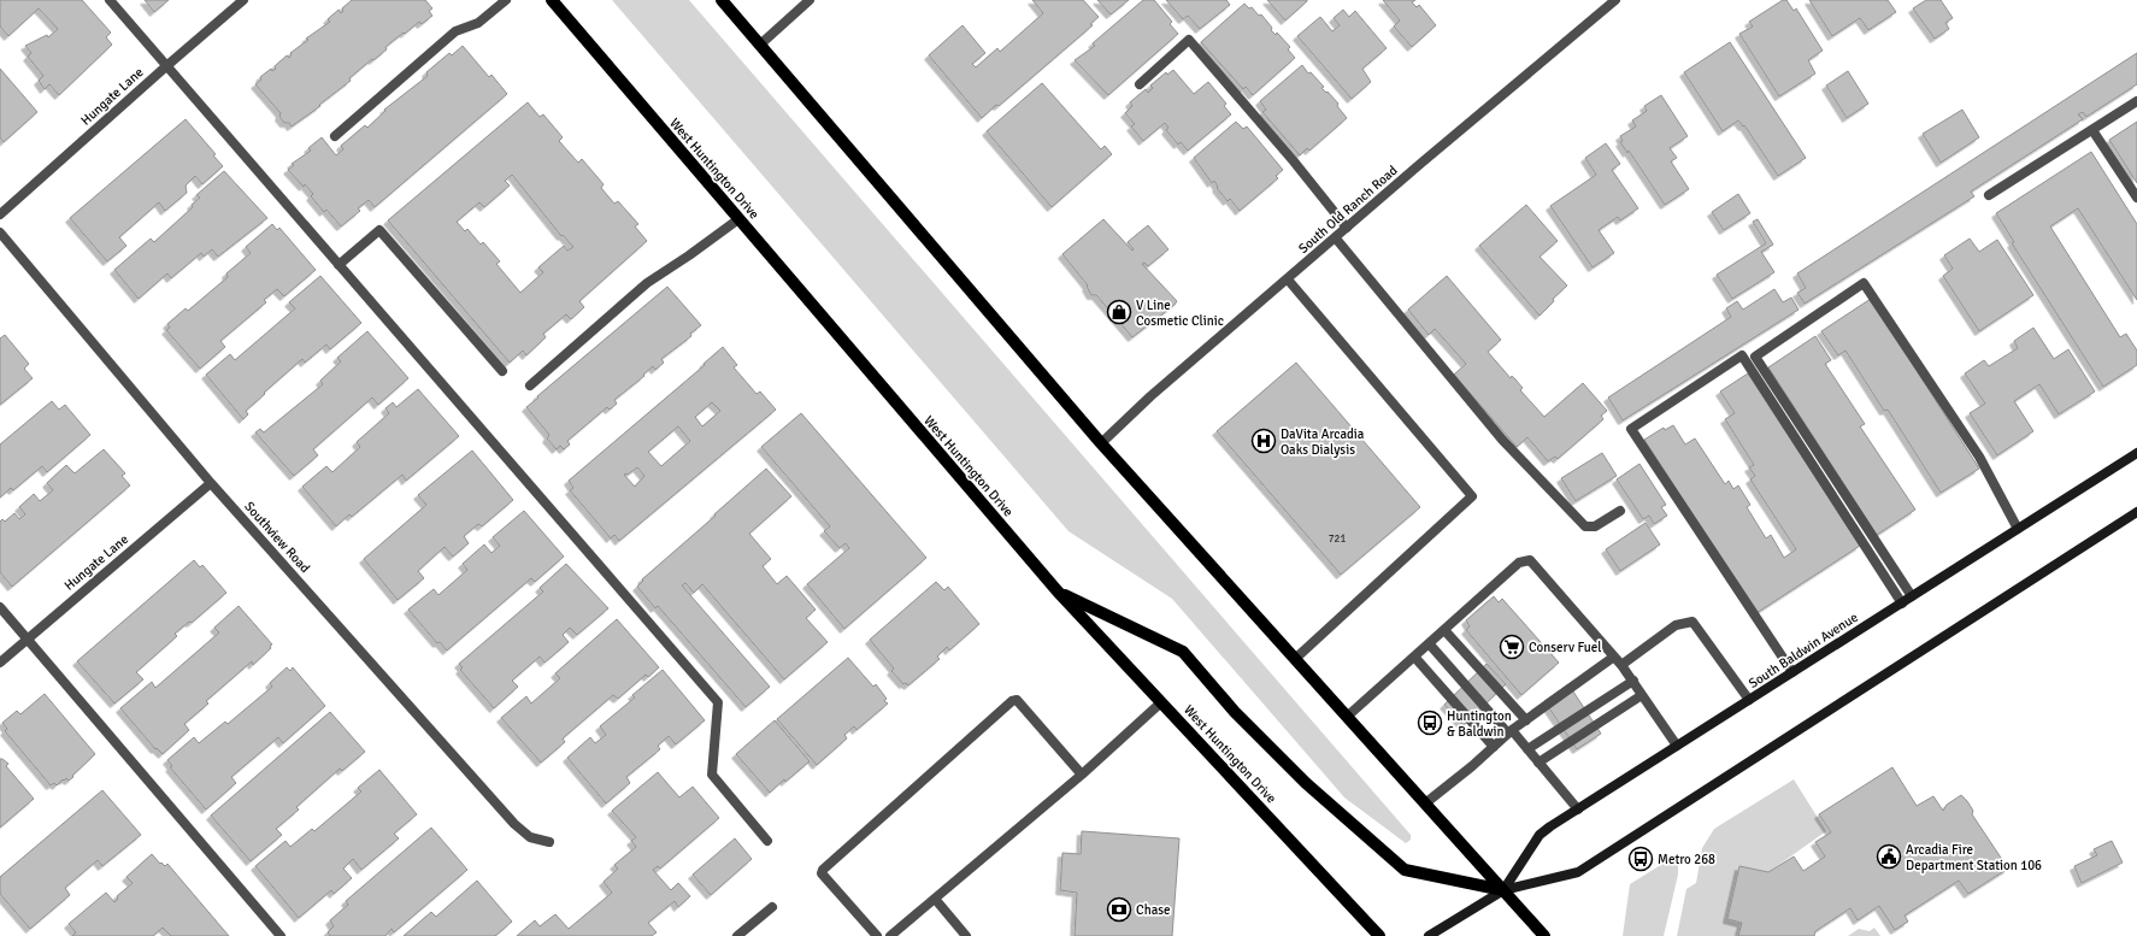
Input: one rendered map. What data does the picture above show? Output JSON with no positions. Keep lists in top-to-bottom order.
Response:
{
  "streets": {
    "main road": ["West Huntington Drive", "South Baldwin Avenue"],
    "street": ["Hungate Lane", "South Old Ranch Road", "Southview Road"]
  },
  "crossings": [
    ["Hungate Lane", "Southview Road"]
  ],
  "places": {
    "shop": ["V Line Cosmetic Clinic"],
    "hospital": ["DaVita Arcadia Oaks Dialysis"],
    "supermarket": ["Conserv Fuel"],
    "bus stop": ["Huntington & Baldwin", "Metro 268"],
    "public building": ["Arcadia Fire Department Station 106"],
    "bank": ["Chase"]
  },
  "house_numbers": ["721"]
}
